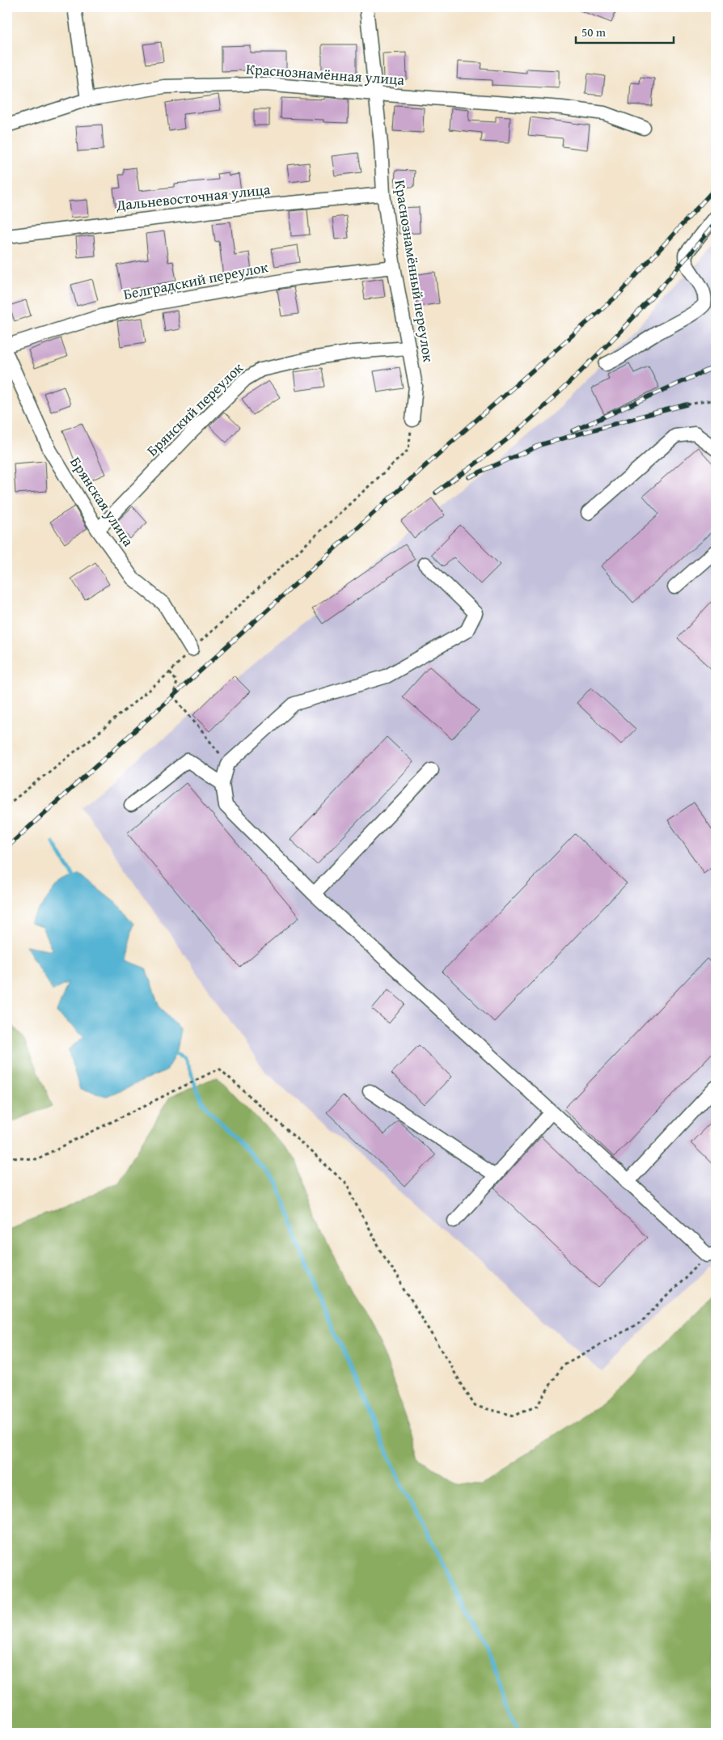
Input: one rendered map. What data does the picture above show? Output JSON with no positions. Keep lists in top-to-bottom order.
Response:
{
  "streets": {
    "street": [
      "Краснознамённая улица",
      "Дальневосточная улица",
      "Краснознамённый переулок",
      "Белградский переулок",
      "Брянский переулок",
      "Брянская улица"
    ]
  },
  "crossings": [
    ["Краснознамённая улица", "Краснознамённый переулок"],
    ["Дальневосточная улица", "Краснознамённый переулок"],
    ["Краснознамённый переулок", "Белградский переулок"],
    ["Краснознамённый переулок", "Брянский переулок"],
    ["Брянский переулок", "Брянская улица"]
  ],
  "scale_bar": "50 m"
}
